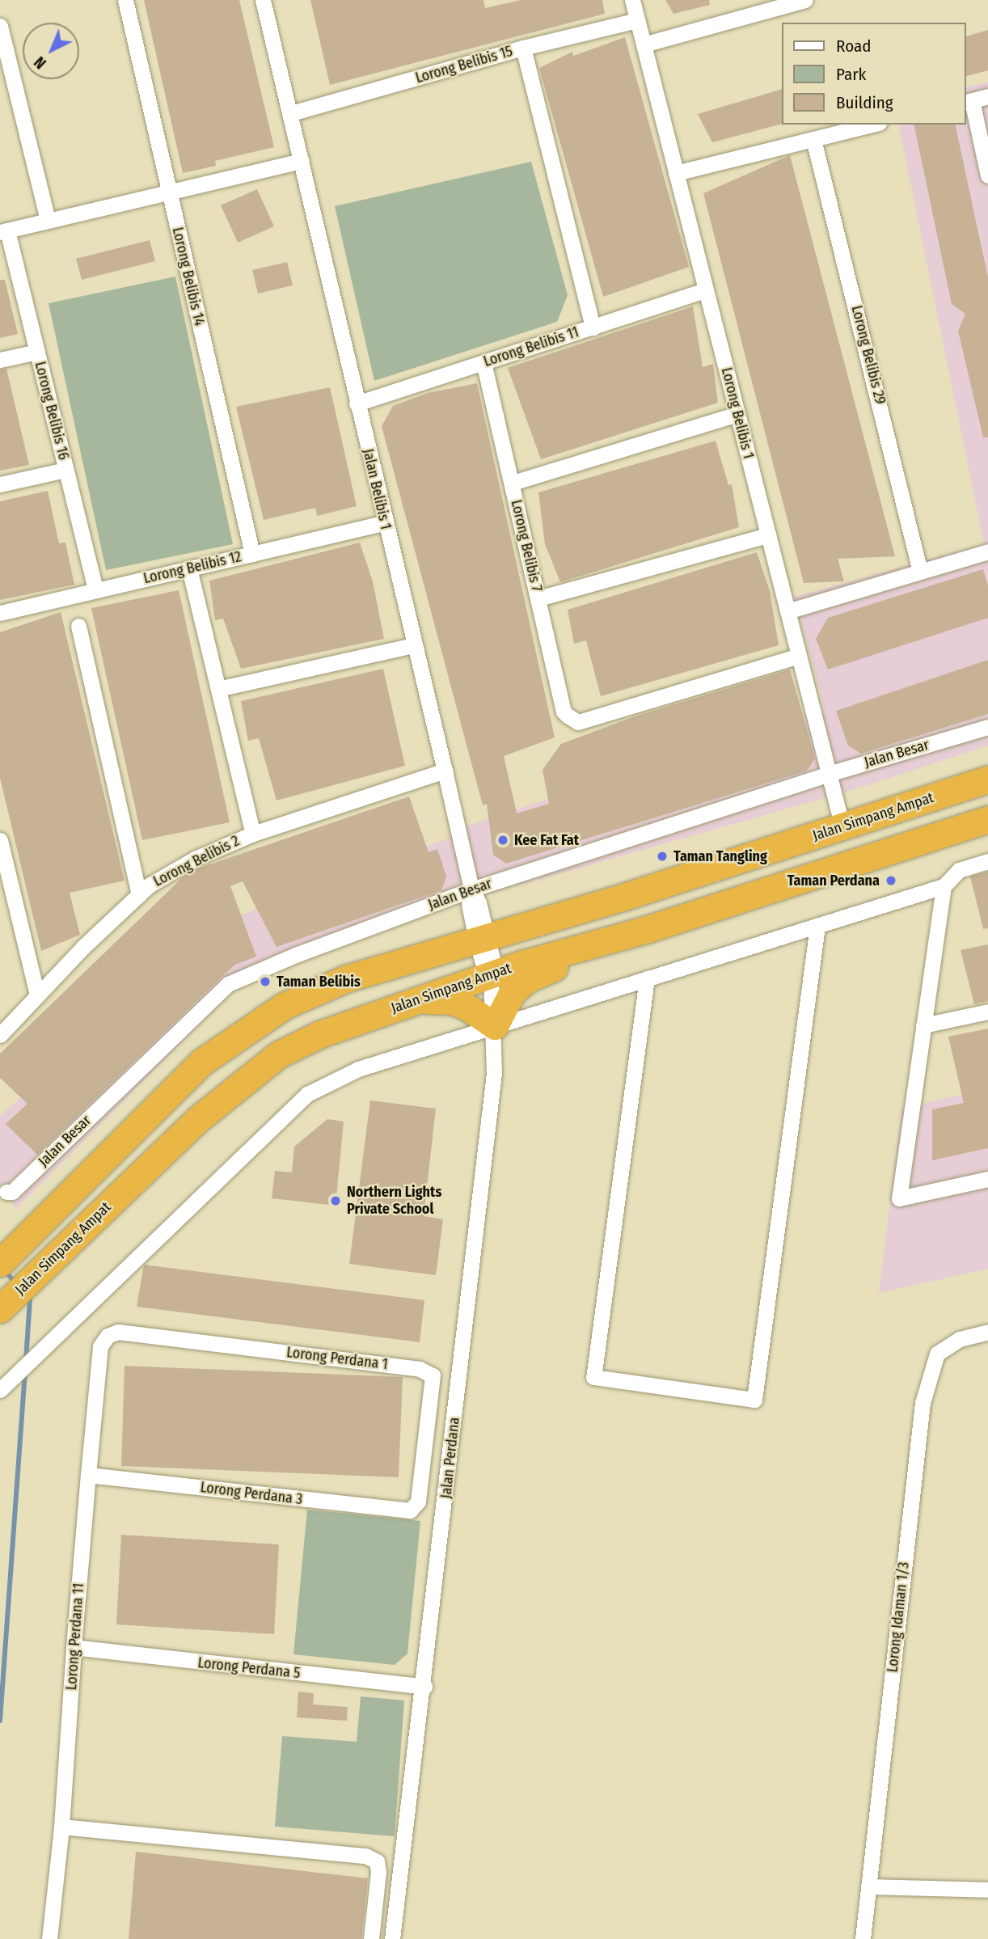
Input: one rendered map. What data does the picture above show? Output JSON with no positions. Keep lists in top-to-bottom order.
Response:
{
  "streets": {
    "highway": ["Jalan Simpang Ampat"],
    "street": [
      "Lorong Belibis 15",
      "Lorong Belibis 14",
      "Lorong Belibis 11",
      "Lorong Belibis 29",
      "Lorong Belibis 16",
      "Lorong Belibis 1",
      "Jalan Belibis 1",
      "Lorong Belibis 7",
      "Lorong Belibis 12",
      "Jalan Besar",
      "Lorong Belibis 2",
      "Lorong Perdana 1",
      "Jalan Perdana",
      "Lorong Perdana 3",
      "Lorong Idaman 1/3",
      "Lorong Perdana 11",
      "Lorong Perdana 5"
    ]
  },
  "crossings": [
    ["Lorong Belibis 15", "Lorong Belibis 1"],
    ["Lorong Belibis 15", "Jalan Belibis 1"],
    ["Lorong Belibis 14", "Lorong Belibis 12"],
    ["Lorong Belibis 11", "Lorong Belibis 1"],
    ["Lorong Belibis 11", "Jalan Belibis 1"],
    ["Lorong Belibis 11", "Lorong Belibis 7"],
    ["Lorong Belibis 16", "Lorong Belibis 12"],
    ["Lorong Belibis 1", "Lorong Belibis 7"],
    ["Lorong Belibis 1", "Jalan Besar"],
    ["Lorong Belibis 1", "Jalan Simpang Ampat"],
    ["Jalan Belibis 1", "Lorong Belibis 12"],
    ["Jalan Belibis 1", "Jalan Besar"],
    ["Jalan Belibis 1", "Jalan Simpang Ampat"],
    ["Jalan Belibis 1", "Lorong Belibis 2"],
    ["Jalan Belibis 1", "Jalan Perdana"],
    ["Jalan Simpang Ampat", "Jalan Perdana"],
    ["Lorong Perdana 1", "Lorong Perdana 3"],
    ["Lorong Perdana 1", "Lorong Perdana 11"],
    ["Jalan Perdana", "Lorong Perdana 5"],
    ["Lorong Perdana 3", "Lorong Perdana 11"],
    ["Lorong Perdana 11", "Lorong Perdana 5"]
  ],
  "places": [
    "Kee Fat Fat",
    "Taman Tangling",
    "Taman Perdana",
    "Taman Belibis",
    "Northern Lights Private School"
  ],
  "legend": ["Road", "Park", "Building"],
  "north": "bottom left"
}
